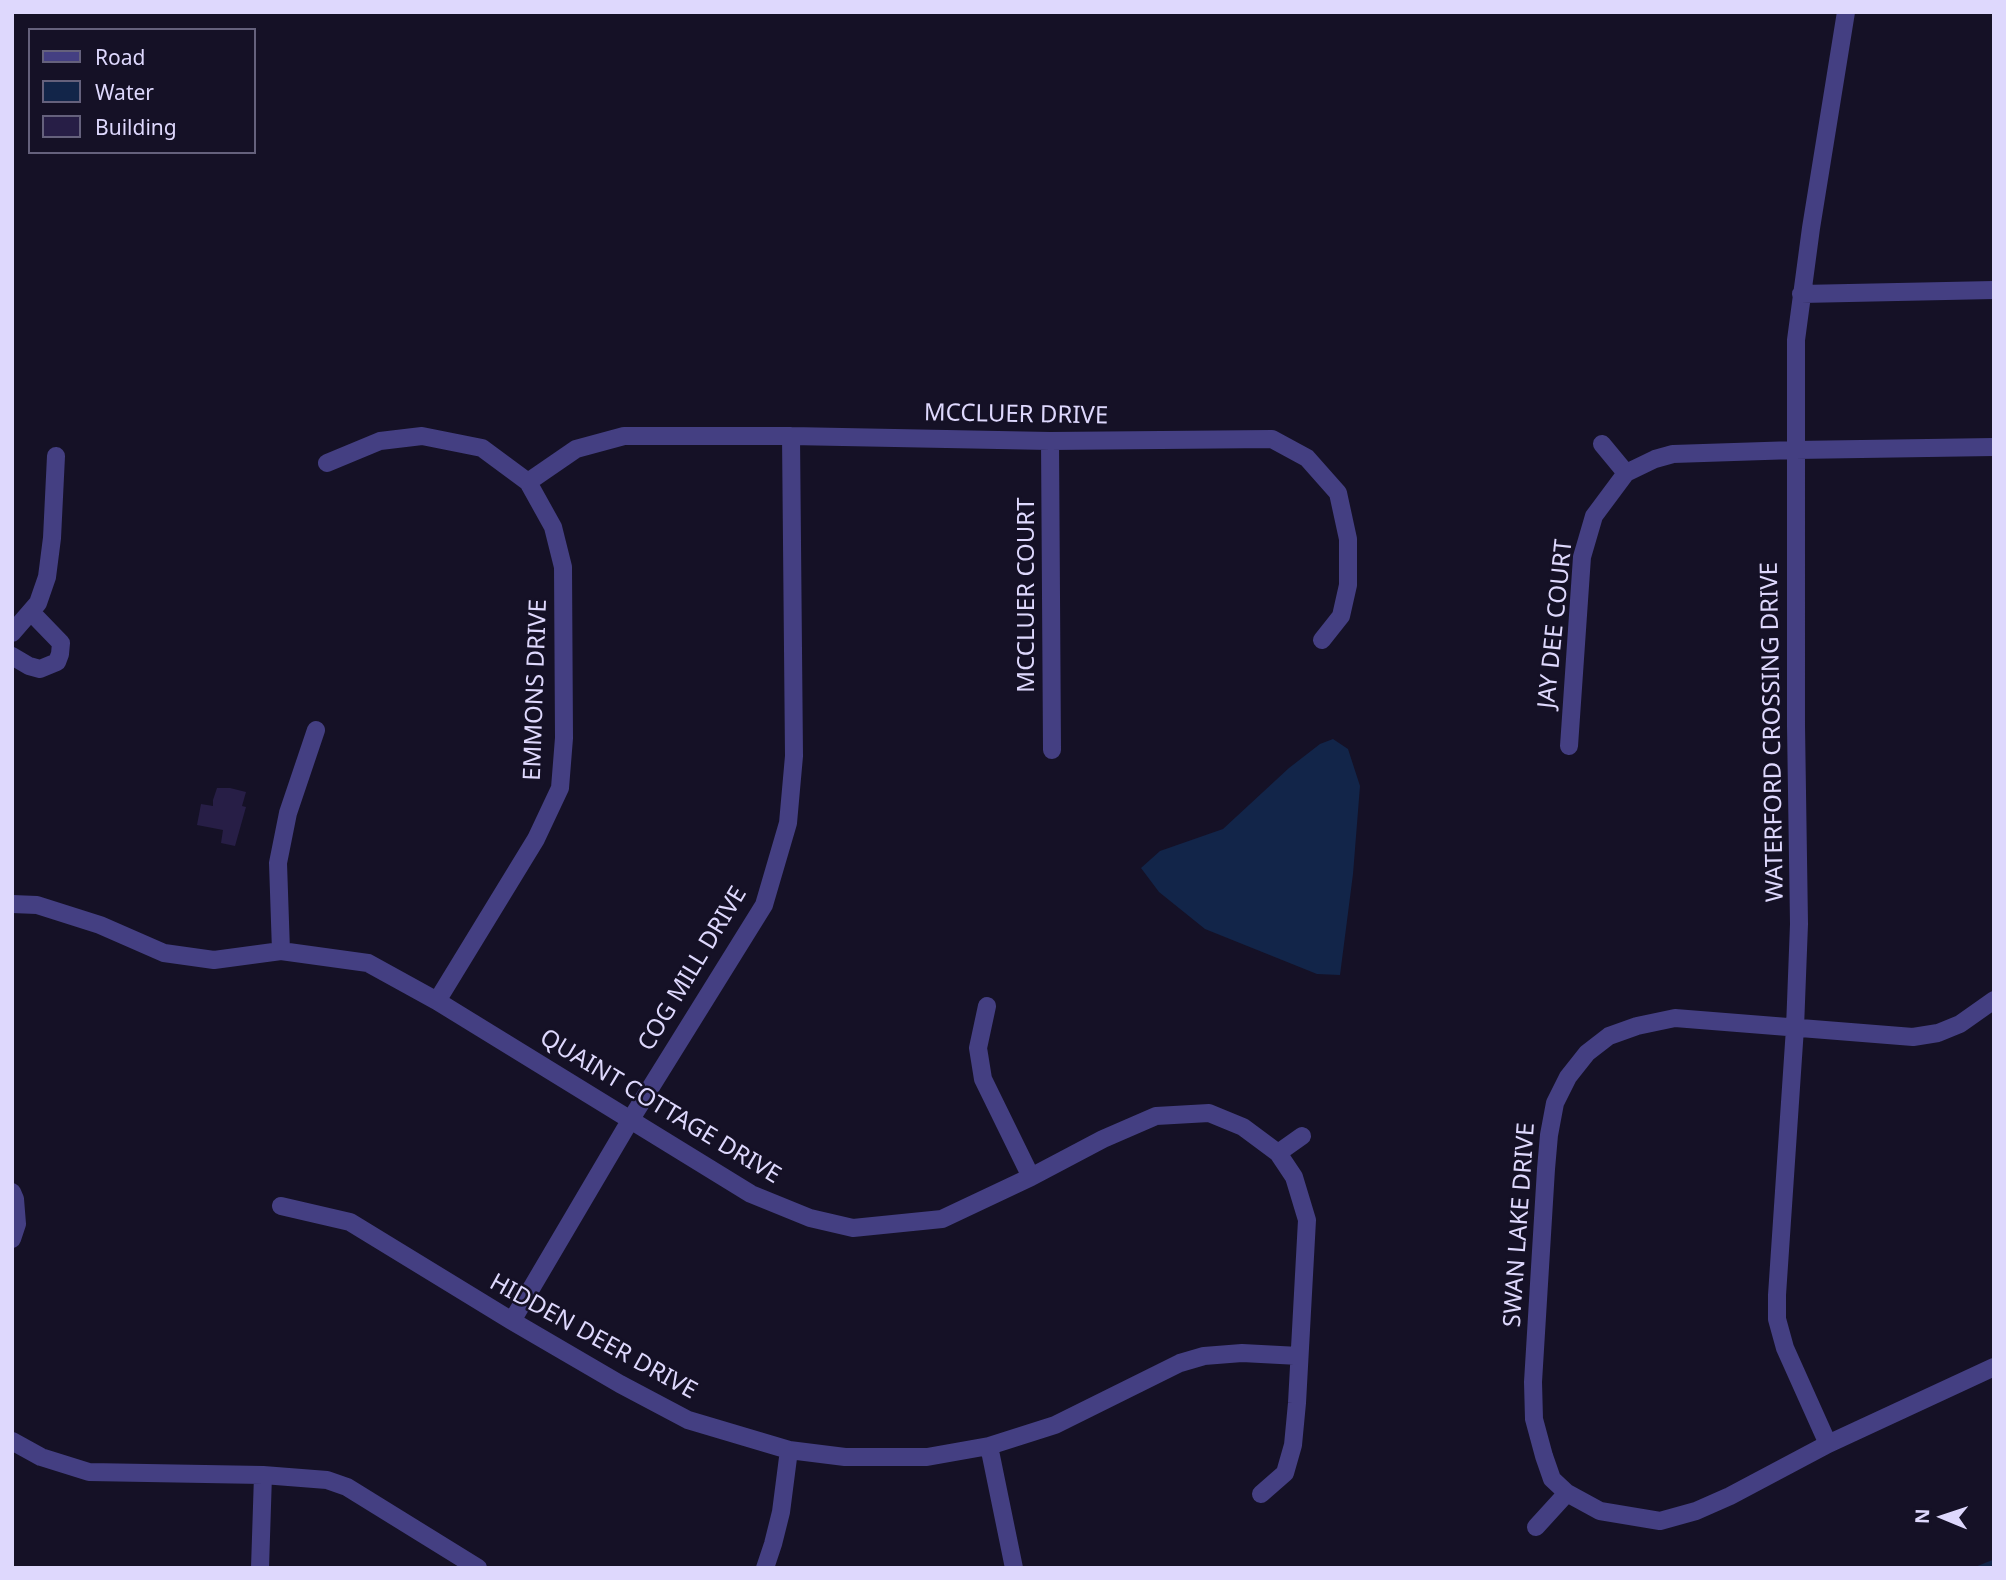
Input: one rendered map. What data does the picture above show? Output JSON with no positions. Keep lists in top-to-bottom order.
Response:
{
  "streets": {
    "street": [
      "MCCLUER DRIVE",
      "MCCLUER COURT",
      "JAY DEE COURT",
      "EMMONS DRIVE",
      "WATERFORD CROSSING DRIVE",
      "COG MILL DRIVE",
      "QUAINT COTTAGE DRIVE",
      "SWAN LAKE DRIVE",
      "HIDDEN DEER DRIVE"
    ]
  },
  "crossings": [
    ["MCCLUER DRIVE", "MCCLUER COURT"],
    ["MCCLUER DRIVE", "EMMONS DRIVE"],
    ["MCCLUER DRIVE", "COG MILL DRIVE"],
    ["EMMONS DRIVE", "QUAINT COTTAGE DRIVE"],
    ["WATERFORD CROSSING DRIVE", "SWAN LAKE DRIVE"],
    ["COG MILL DRIVE", "QUAINT COTTAGE DRIVE"],
    ["COG MILL DRIVE", "HIDDEN DEER DRIVE"],
    ["QUAINT COTTAGE DRIVE", "HIDDEN DEER DRIVE"]
  ],
  "legend": ["Road", "Water", "Building"],
  "north": "left"
}
